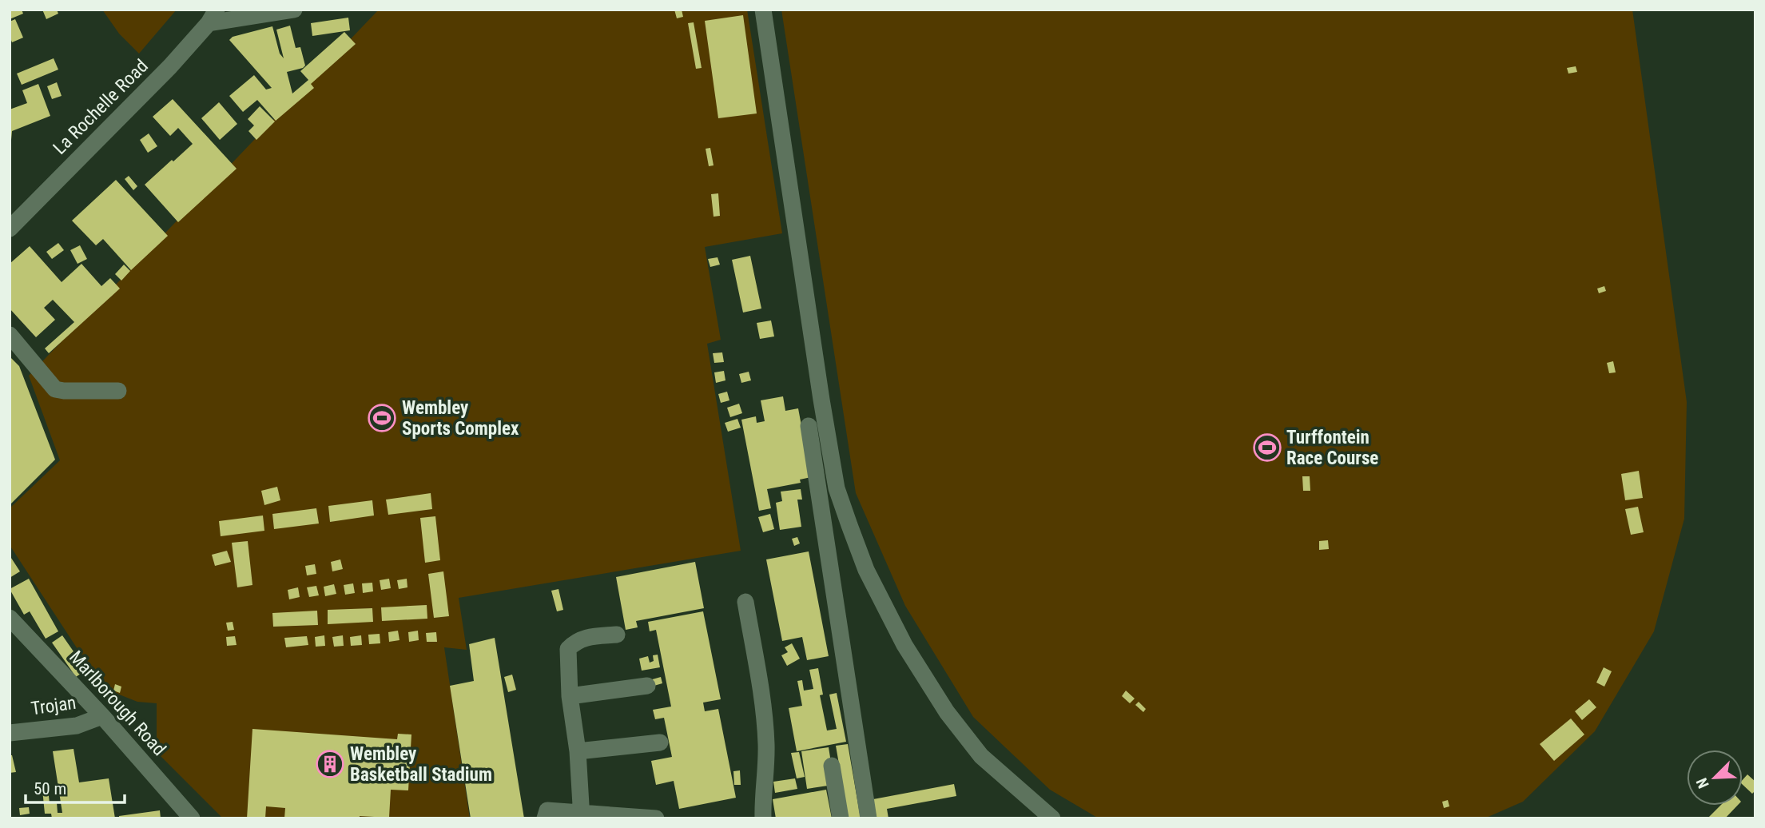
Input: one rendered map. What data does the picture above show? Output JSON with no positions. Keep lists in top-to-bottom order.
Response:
{
  "streets": {
    "street": ["La Rochelle Road", "Marlborough Road", "Trojan"]
  },
  "crossings": [
    ["Marlborough Road", "Trojan"]
  ],
  "places": {
    "sports": ["Wembley Sports Complex", "Turffontein Race Course"],
    "building": ["Wembley Basketball Stadium"]
  },
  "scale_bar": "50 m",
  "north": "bottom left"
}
